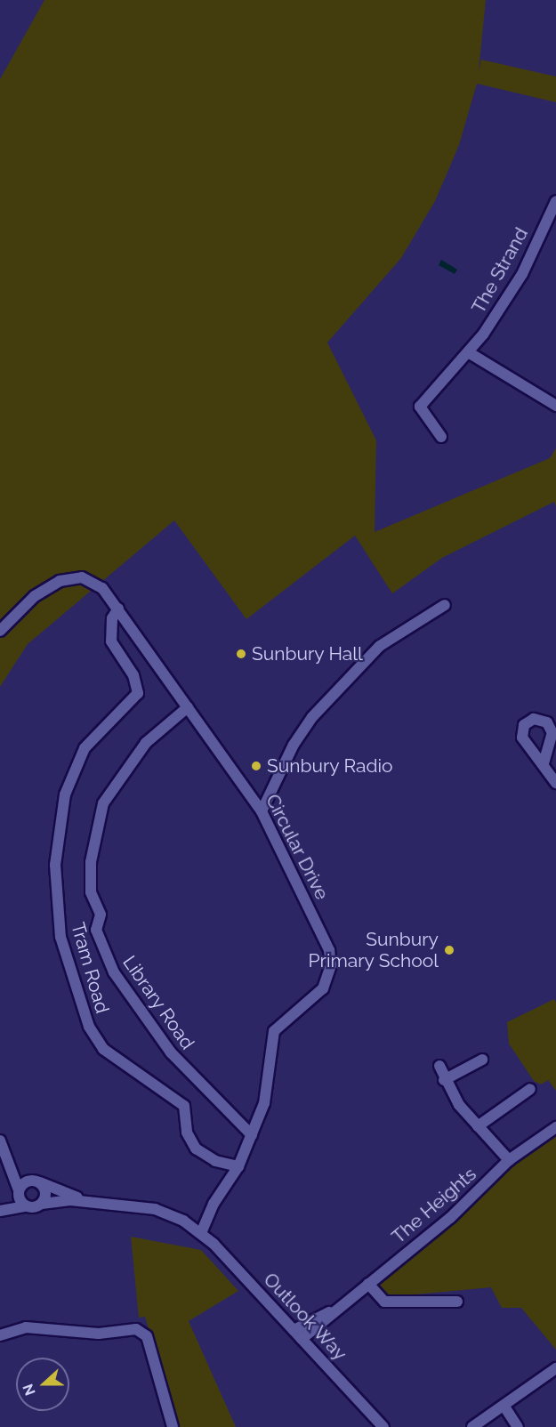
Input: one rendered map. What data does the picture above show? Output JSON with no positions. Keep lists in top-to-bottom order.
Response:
{
  "streets": {
    "street": [
      "The Strand",
      "Circular Drive",
      "Tram Road",
      "Library Road",
      "The Heights",
      "Outlook Way"
    ]
  },
  "crossings": [
    ["Circular Drive", "Tram Road"],
    ["Circular Drive", "Library Road"],
    ["Circular Drive", "Outlook Way"],
    ["The Heights", "Outlook Way"]
  ],
  "places": ["Sunbury Hall", "Sunbury Radio", "Sunbury Primary School"],
  "north": "left"
}
